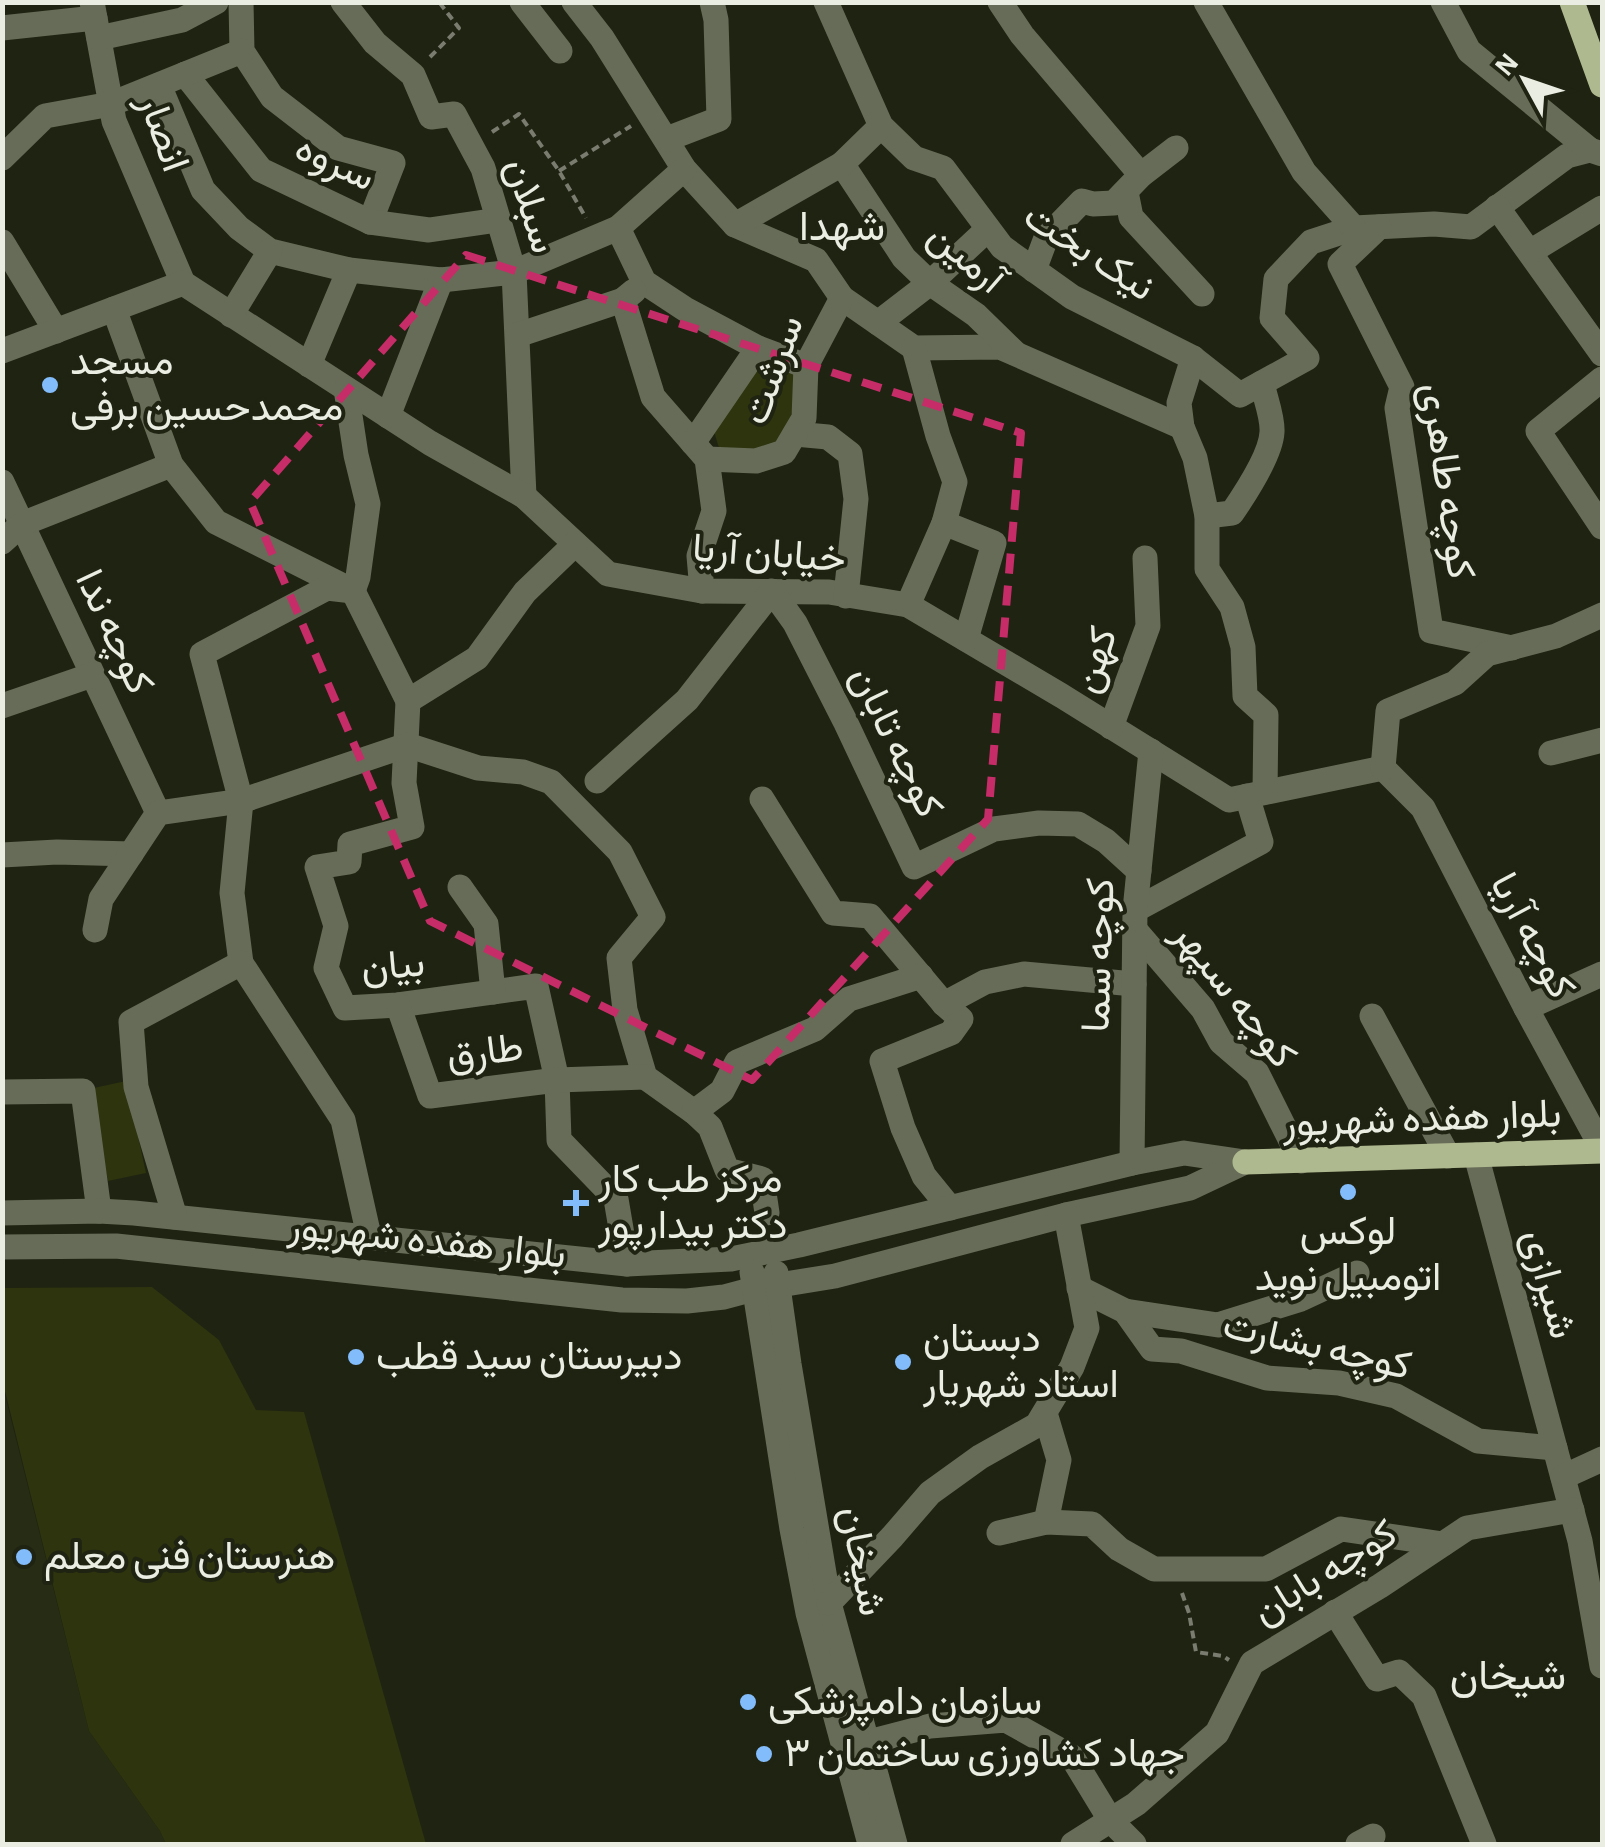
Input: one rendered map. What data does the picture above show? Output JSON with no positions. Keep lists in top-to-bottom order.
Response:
{
  "streets": {
    "main road": ["بلوار هفده شهریور"],
    "street": [
      "انصار",
      "سروه",
      "سبلان",
      "نیک بخت",
      "آرمین",
      "سرشت",
      "کوچه طاهری",
      "خیابان آریا",
      "کوچه ندا",
      "کهن",
      "کوچه تابان",
      "کوچه آریا",
      "کوچه سما",
      "بیان",
      "کوچه سپهر",
      "طارق",
      "شیرازی",
      "کوچه بشارت",
      "شیخان",
      "کوچه بابان"
    ]
  },
  "crossings": [
    ["انصار", "خیابان آریا"],
    ["سروه", "سبلان"],
    ["سبلان", "خیابان آریا"],
    ["خیابان آریا", "کهن"],
    ["خیابان آریا", "کوچه تابان"],
    ["خیابان آریا", "کوچه آریا"],
    ["خیابان آریا", "کوچه سما"],
    ["کوچه تابان", "کوچه سما"],
    ["کوچه آریا", "بلوار هفده شهریور"],
    ["کوچه سما", "کوچه سپهر"],
    ["کوچه سما", "بلوار هفده شهریور"],
    ["بیان", "طارق"],
    ["کوچه سپهر", "بلوار هفده شهریور"],
    ["بلوار هفده شهریور", "شیرازی"],
    ["بلوار هفده شهریور", "شیخان"],
    ["شیرازی", "کوچه بشارت"],
    ["شیرازی", "کوچه بابان"]
  ],
  "districts": ["شهدا", "شیخان"],
  "places": {
    "other": [
      "مسجد محمدحسین برفی",
      "لوکس اتومبیل نوید",
      "دبیرستان سید قطب",
      "دبستان استاد شهریار",
      "هنرستان فنی معلم",
      "سازمان دامپزشکی",
      "جهاد کشاورزی ساختمان ۳"
    ],
    "health": ["مرکز طب کار دکتر بیدارپور"]
  },
  "north": "top left"
}
